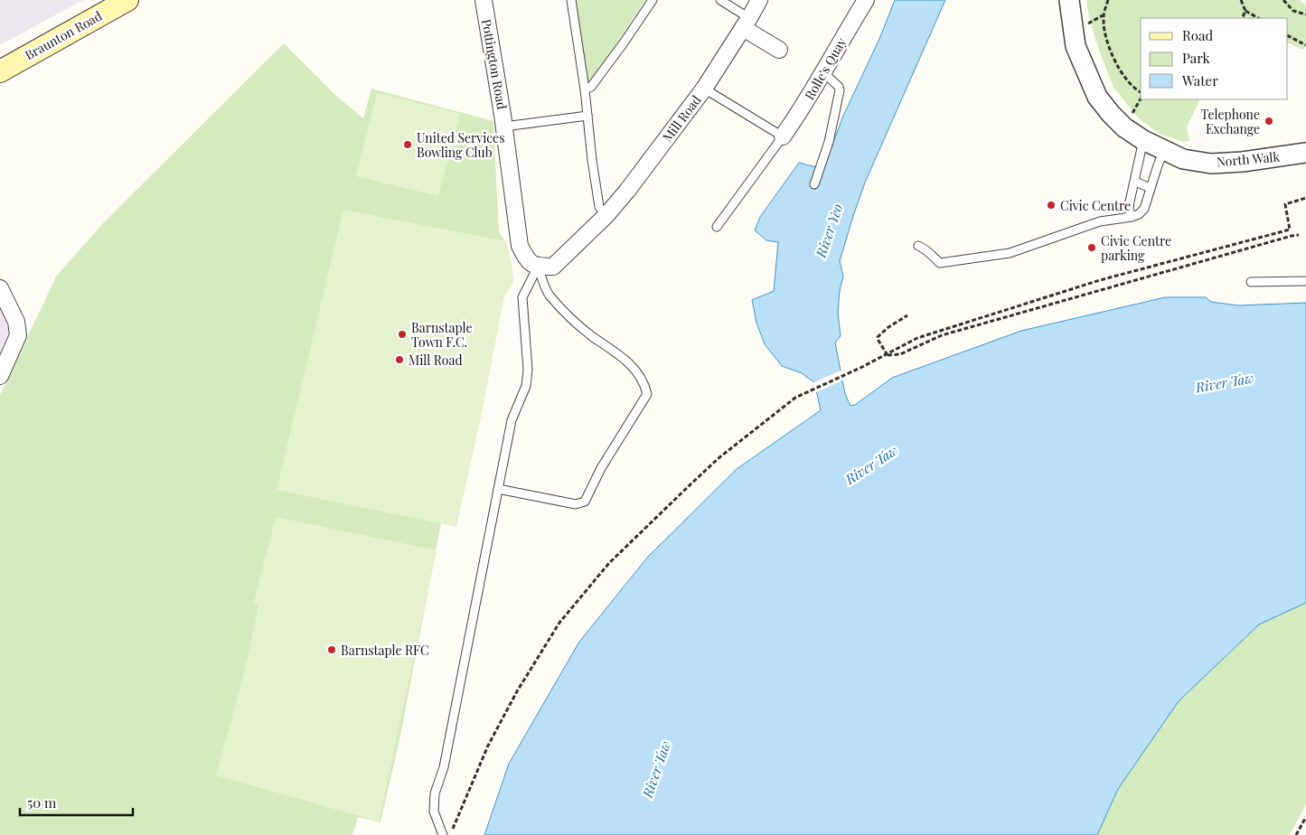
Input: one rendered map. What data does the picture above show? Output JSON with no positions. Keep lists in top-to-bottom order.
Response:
{
  "streets": {
    "main road": ["Braunton Road"],
    "street": [
      "Pottington Road",
      "Rolle's Quay",
      "Mill Road",
      "North Walk"
    ]
  },
  "crossings": [
    ["Pottington Road", "Mill Road"]
  ],
  "water": ["River Yeo", "River Taw"],
  "places": [
    "Telephone Exchange",
    "United Services Bowling Club",
    "Civic Centre",
    "Civic Centre parking",
    "Barnstaple Town F.C.",
    "Mill Road",
    "Barnstaple RFC"
  ],
  "legend": ["Road", "Park", "Water"],
  "scale_bar": "50 m"
}
